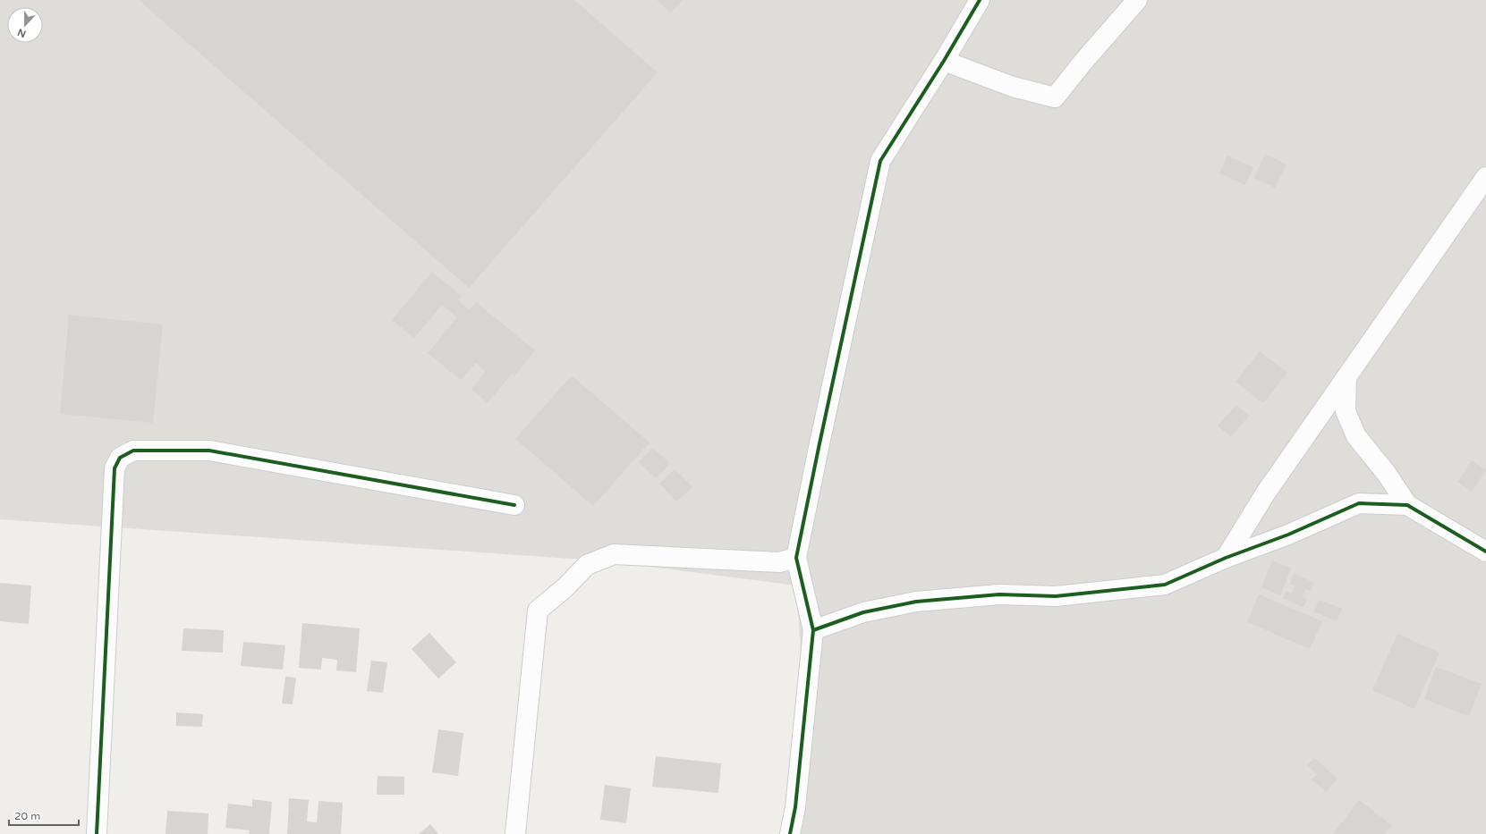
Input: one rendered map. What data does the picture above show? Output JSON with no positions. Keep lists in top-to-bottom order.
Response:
{
  "scale_bar": "20 m",
  "north": "bottom"
}
